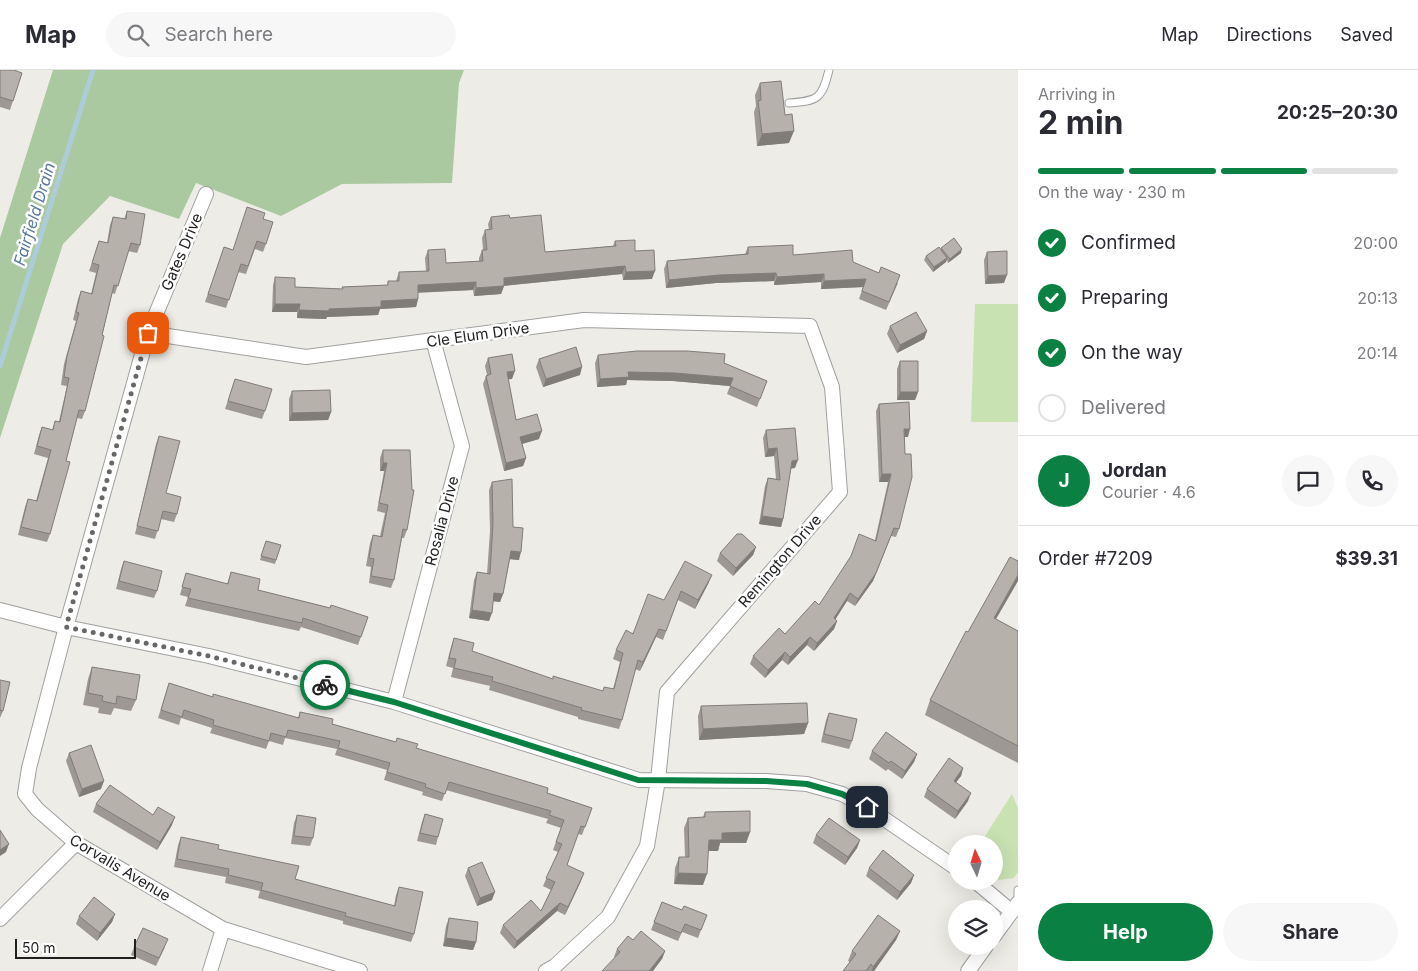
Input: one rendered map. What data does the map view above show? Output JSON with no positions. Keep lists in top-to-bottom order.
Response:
{
  "streets": {
    "street": [
      "Gates Drive",
      "Cle Elum Drive",
      "Rosalia Drive",
      "Remington Drive",
      "Corvalis Avenue"
    ]
  },
  "crossings": [
    ["Gates Drive", "Cle Elum Drive"],
    ["Gates Drive", "Corvalis Avenue"],
    ["Cle Elum Drive", "Rosalia Drive"],
    ["Cle Elum Drive", "Remington Drive"]
  ],
  "water": ["Fairfield Drain"],
  "scale_bar": "50 m",
  "north": "top",
  "page": {
    "header": "Map",
    "search": "Search here",
    "nav": ["Map", "Directions", "Saved"],
    "heading": ["2 min", "Arriving in", "20:25–20:30"],
    "panel": [
      "Jordan",
      "Courier · 4.6",
      "Order #7209",
      "$39.31"
    ],
    "bar": "On the way · 230 m",
    "list": [
      ["Confirmed", "20:00"],
      ["Preparing", "20:13"],
      ["On the way", "20:14"],
      "Delivered"
    ],
    "round": "J",
    "buttons": ["Help", "Share"],
    "scale": "50 m"
  }
}
